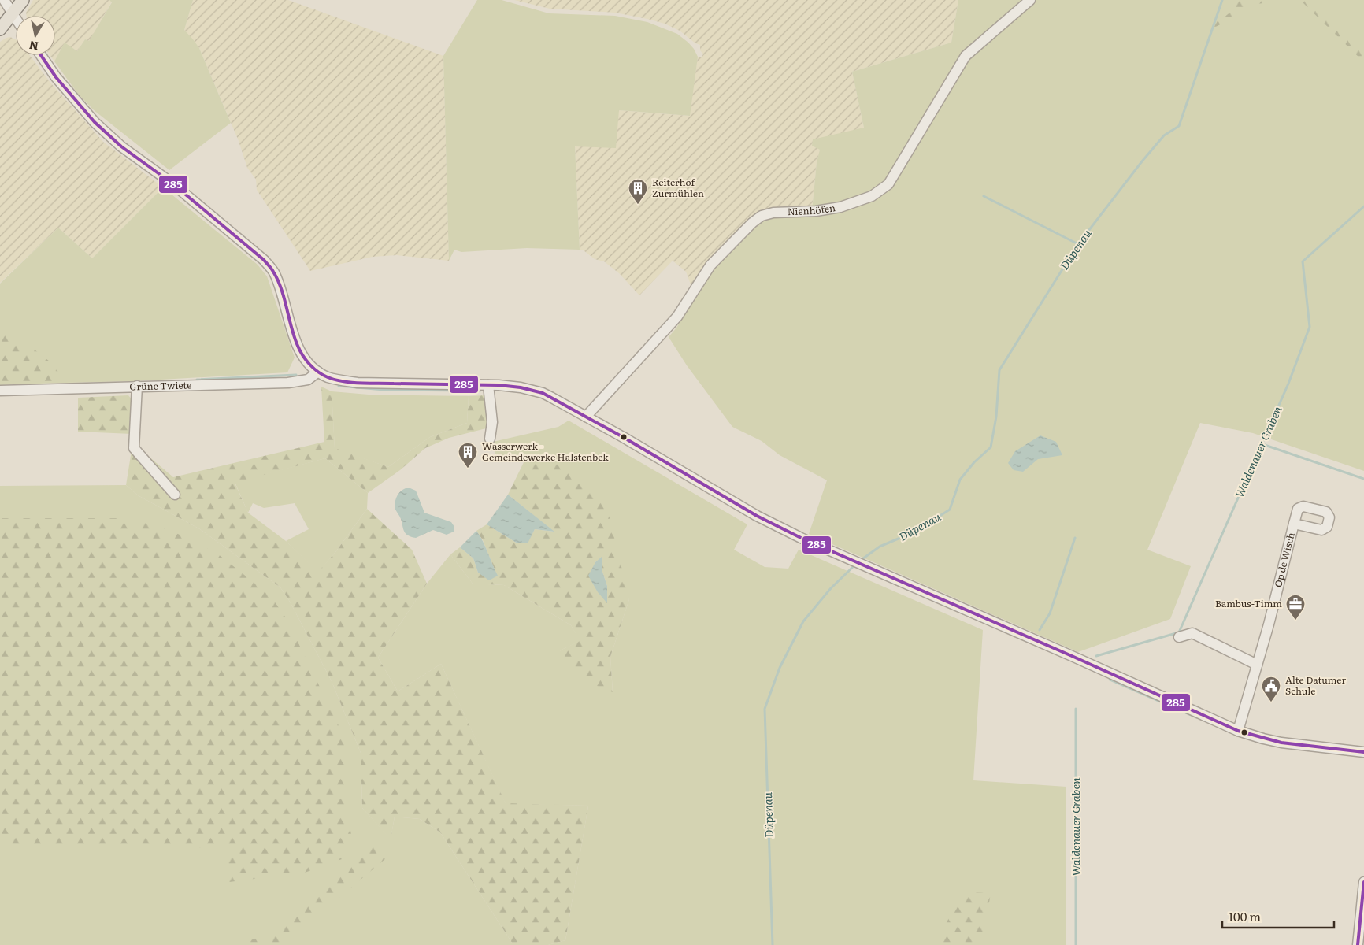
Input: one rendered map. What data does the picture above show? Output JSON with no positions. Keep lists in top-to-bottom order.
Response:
{
  "streets": {
    "street": ["Nienhöfen", "Grüne Twiete", "Op de Wisch"]
  },
  "water": ["Düpenau", "Waldenauer Graben"],
  "places": {
    "building": ["Reiterhof Zurmühlen", "Wasserwerk - Gemeindewerke Halstenbek"],
    "office": ["Bambus-Timm"],
    "public building": ["Alte Datumer Schule"]
  },
  "lines": ["transit line 285"],
  "scale_bar": "100 m",
  "north": "bottom"
}
